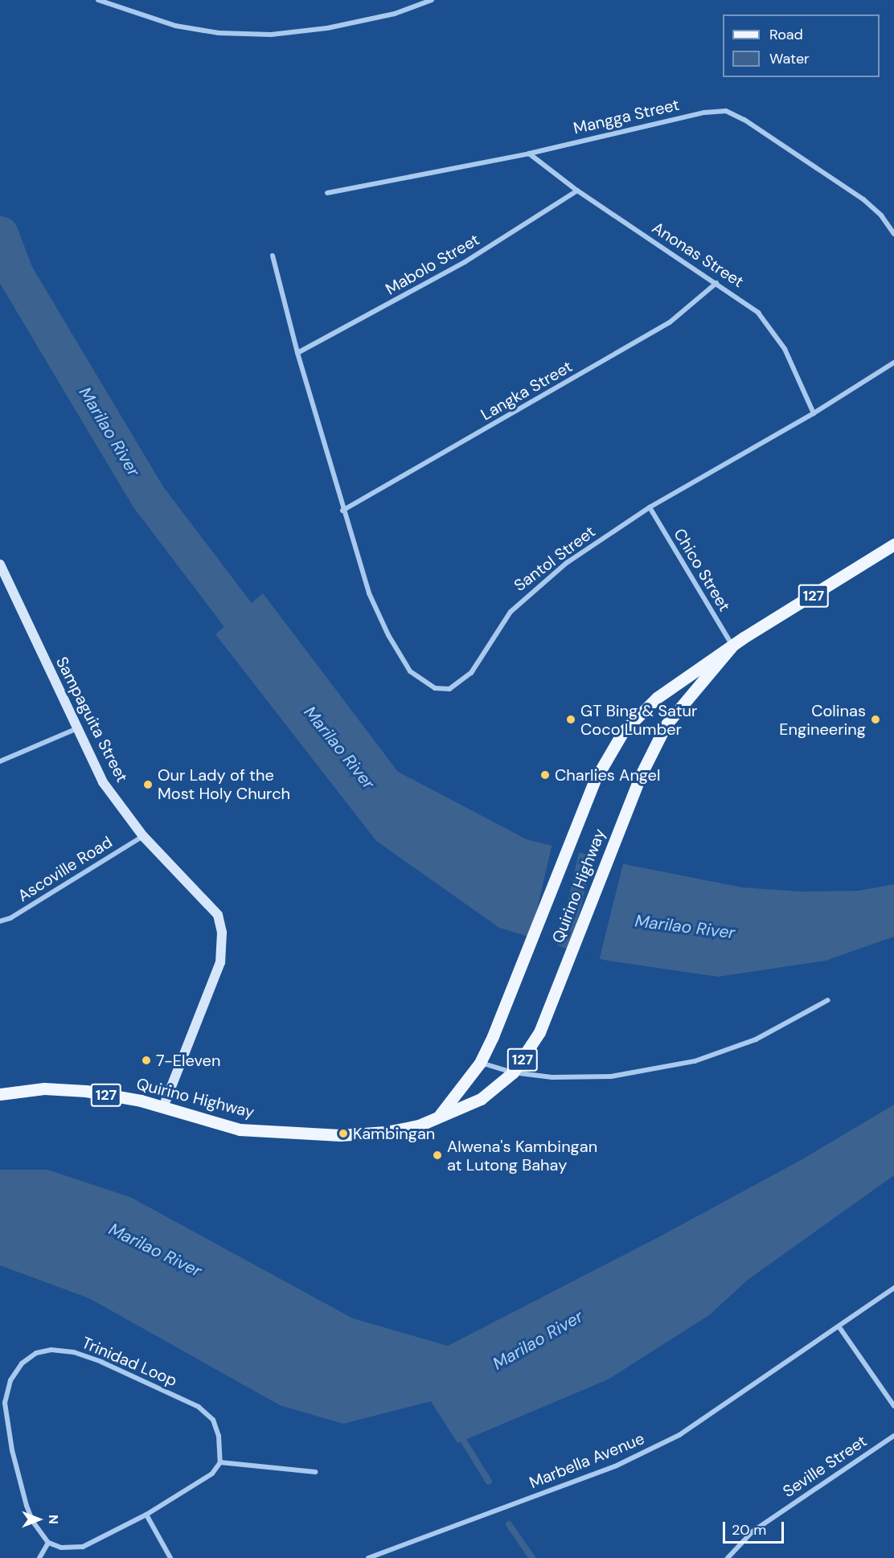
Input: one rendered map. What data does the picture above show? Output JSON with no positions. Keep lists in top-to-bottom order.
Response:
{
  "streets": {
    "main road": ["127", "Quirino Highway"],
    "street": [
      "Mangga Street",
      "Anonas Street",
      "Mabolo Street",
      "Langka Street",
      "Santol Street",
      "Chico Street",
      "Sampaguita Street",
      "Ascoville Road",
      "Trinidad Loop",
      "Marbella Avenue",
      "Seville Street"
    ]
  },
  "crossings": [
    ["Mangga Street", "Anonas Street"],
    ["Anonas Street", "Mabolo Street"],
    ["Anonas Street", "Langka Street"],
    ["Anonas Street", "Santol Street"],
    ["Mabolo Street", "Santol Street"],
    ["Langka Street", "Santol Street"],
    ["Santol Street", "Chico Street"],
    ["Chico Street", "Quirino Highway"],
    ["Sampaguita Street", "Ascoville Road"],
    ["Sampaguita Street", "Quirino Highway"]
  ],
  "water": ["Marilao River"],
  "places": [
    "GT Bing & Satur Coco Lumber",
    "Colinas Engineering",
    "Charlies Angel",
    "Our Lady of the Most Holy Church",
    "7-Eleven",
    "Kambingan",
    "Alwena's Kambingan at Lutong Bahay"
  ],
  "legend": ["Road", "Water"],
  "scale_bar": "20 m",
  "north": "right"
}
